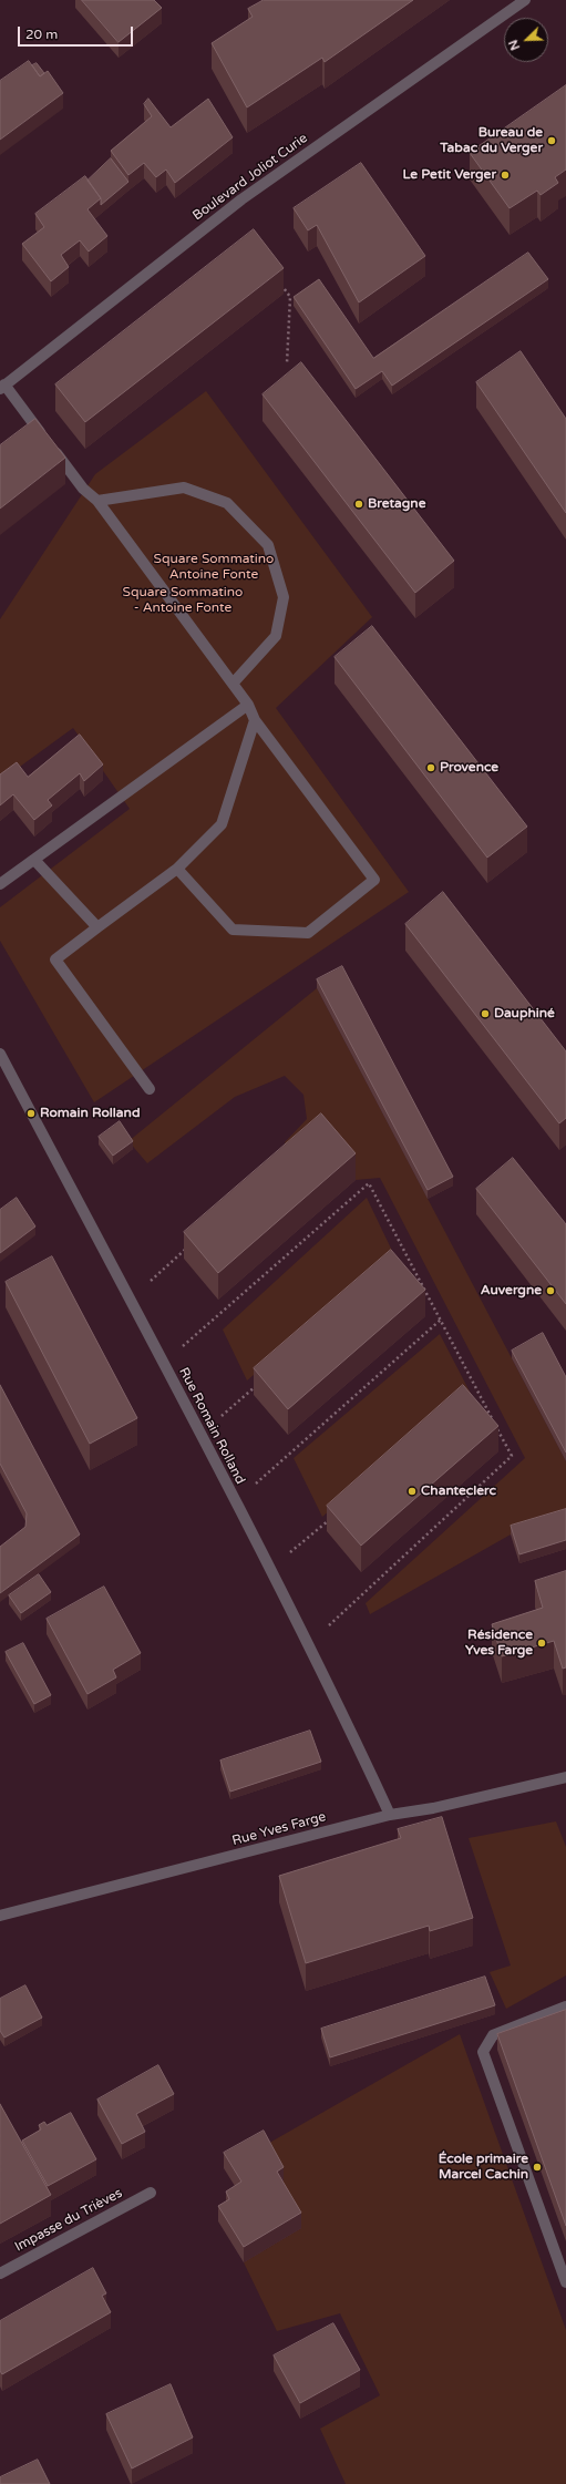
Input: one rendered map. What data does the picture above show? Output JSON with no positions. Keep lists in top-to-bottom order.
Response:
{
  "streets": {
    "street": [
      "Boulevard Joliot Curie",
      "Rue Romain Rolland",
      "Rue Yves Farge",
      "Impasse du Trièves"
    ]
  },
  "crossings": [
    ["Rue Romain Rolland", "Rue Yves Farge"]
  ],
  "parks": ["Square Sommatino Antoine Fonte", "Square Sommatino - Antoine Fonte"],
  "places": [
    "Bureau de Tabac du Verger",
    "Le Petit Verger",
    "Bretagne",
    "Provence",
    "Dauphiné",
    "Romain Rolland",
    "Auvergne",
    "Chanteclerc",
    "Résidence Yves Farge",
    "École primaire Marcel Cachin"
  ],
  "scale_bar": "20 m",
  "north": "bottom left"
}
